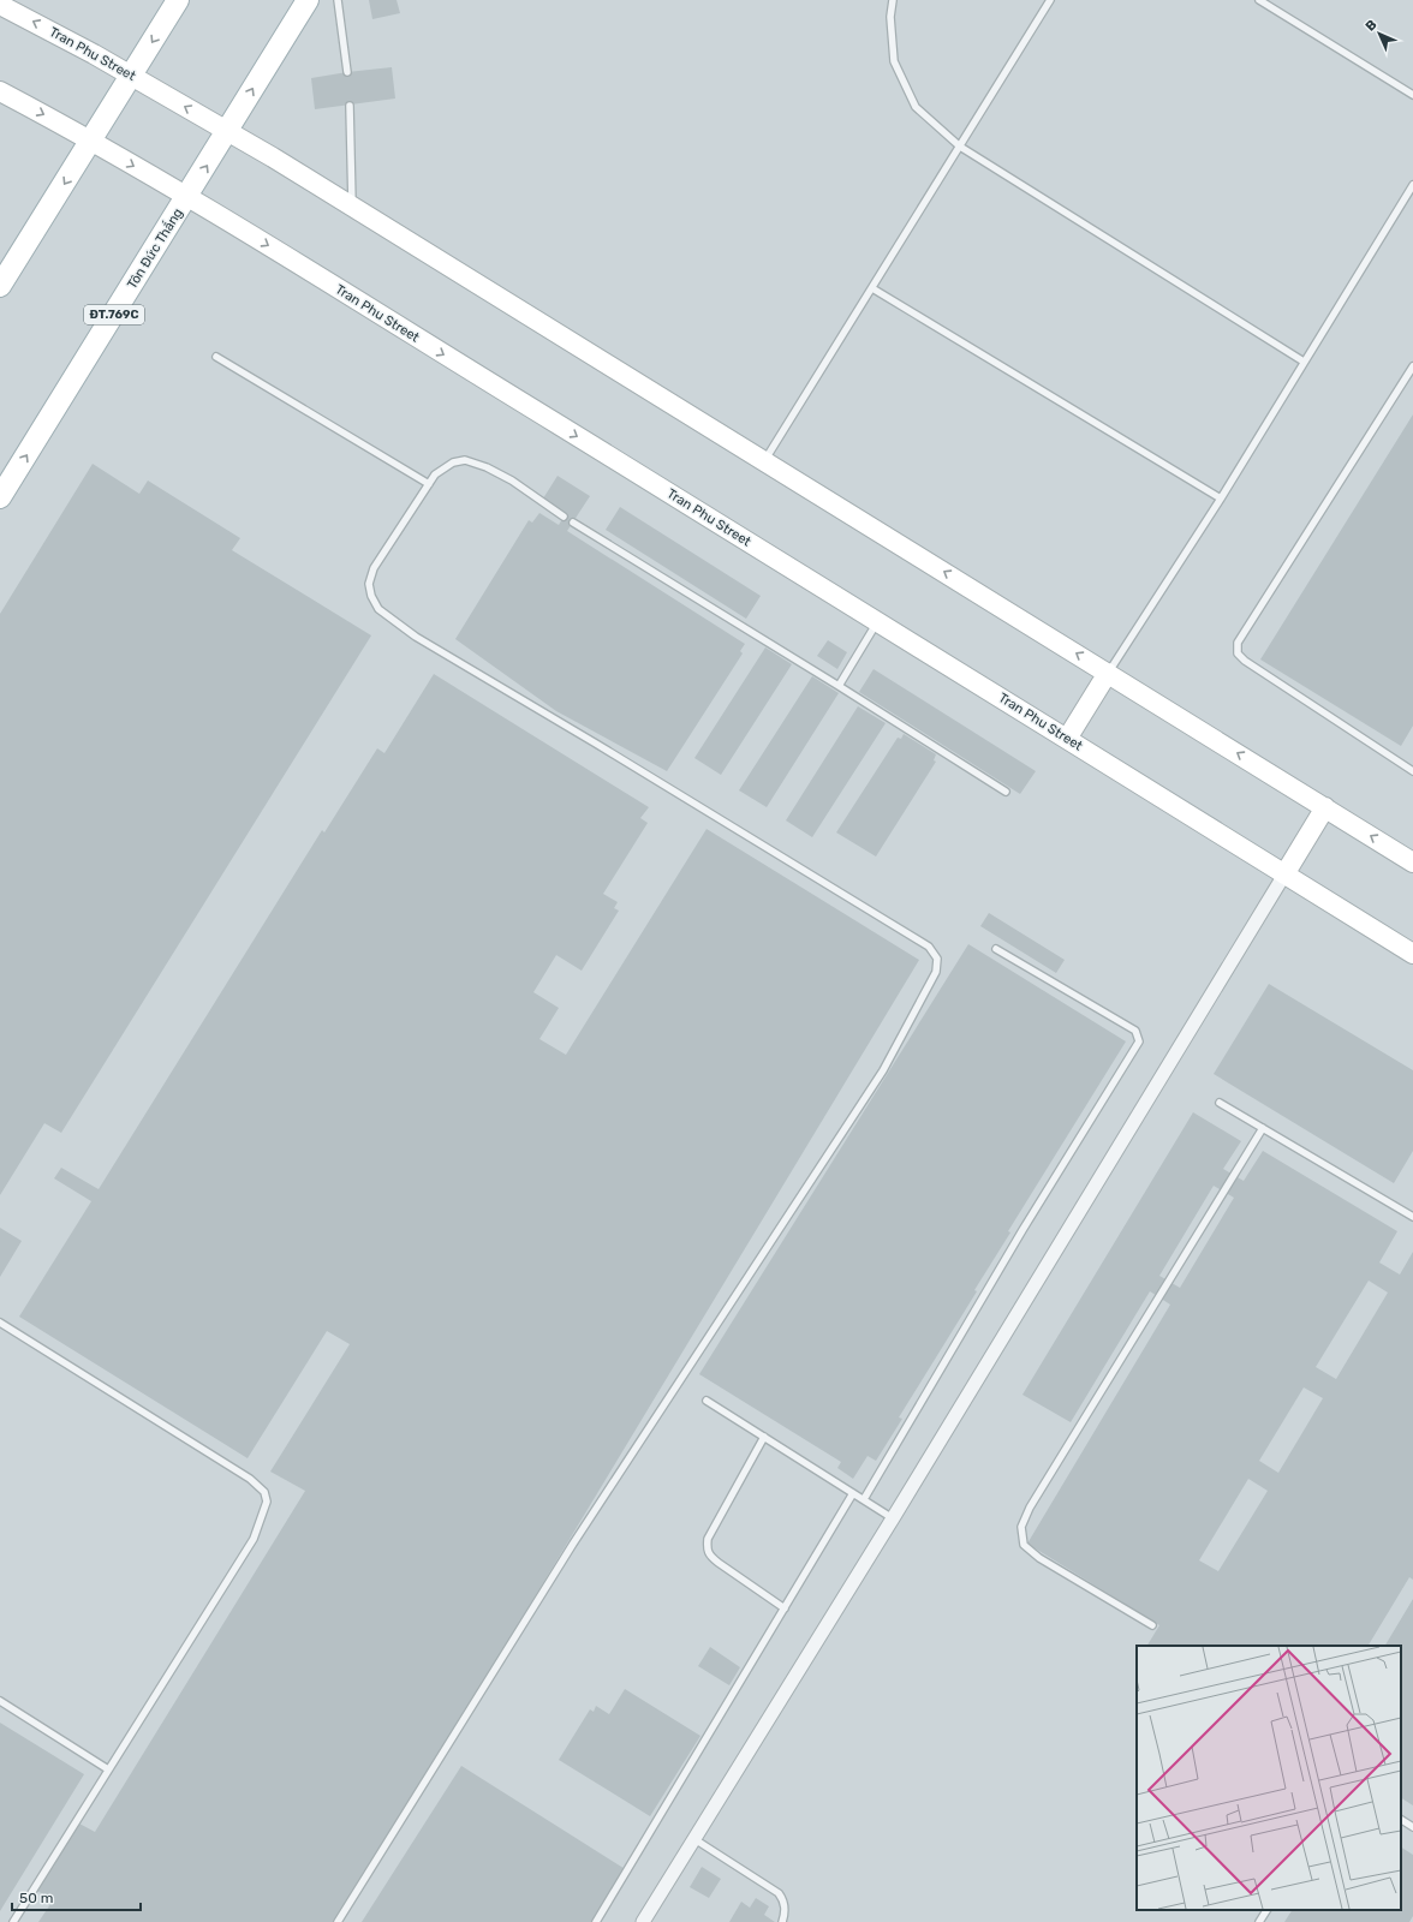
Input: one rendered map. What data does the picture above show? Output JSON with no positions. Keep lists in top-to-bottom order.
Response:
{
  "streets": {
    "main road": ["Tran Phu Street", "Tôn Đức Thắng", "ĐT.769C"]
  },
  "crossings": [
    ["Tran Phu Street", "Tôn Đức Thắng"]
  ],
  "scale_bar": "50 m",
  "north": "top left"
}
